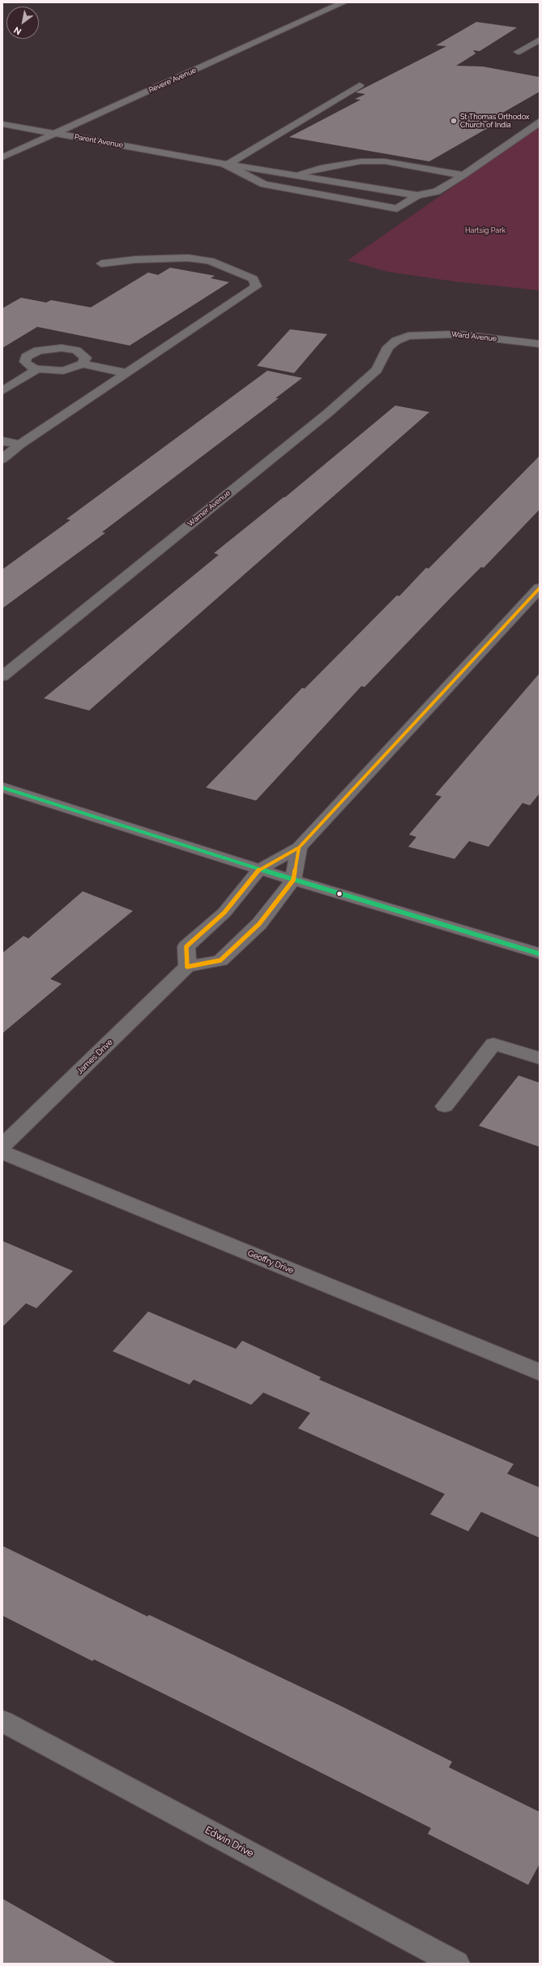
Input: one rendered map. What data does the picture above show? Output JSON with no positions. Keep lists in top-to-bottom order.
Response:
{
  "streets": {
    "street": [
      "Revere Avenue",
      "Parent Avenue",
      "Ward Avenue",
      "Warner Avenue",
      "James Drive",
      "Geoffry Drive",
      "Edwin Drive"
    ]
  },
  "crossings": [
    ["Revere Avenue", "Parent Avenue"],
    ["Ward Avenue", "Warner Avenue"]
  ],
  "parks": ["Hartsig Park"],
  "places": ["St Thomas Orthodox Church of India"],
  "north": "bottom left"
}
